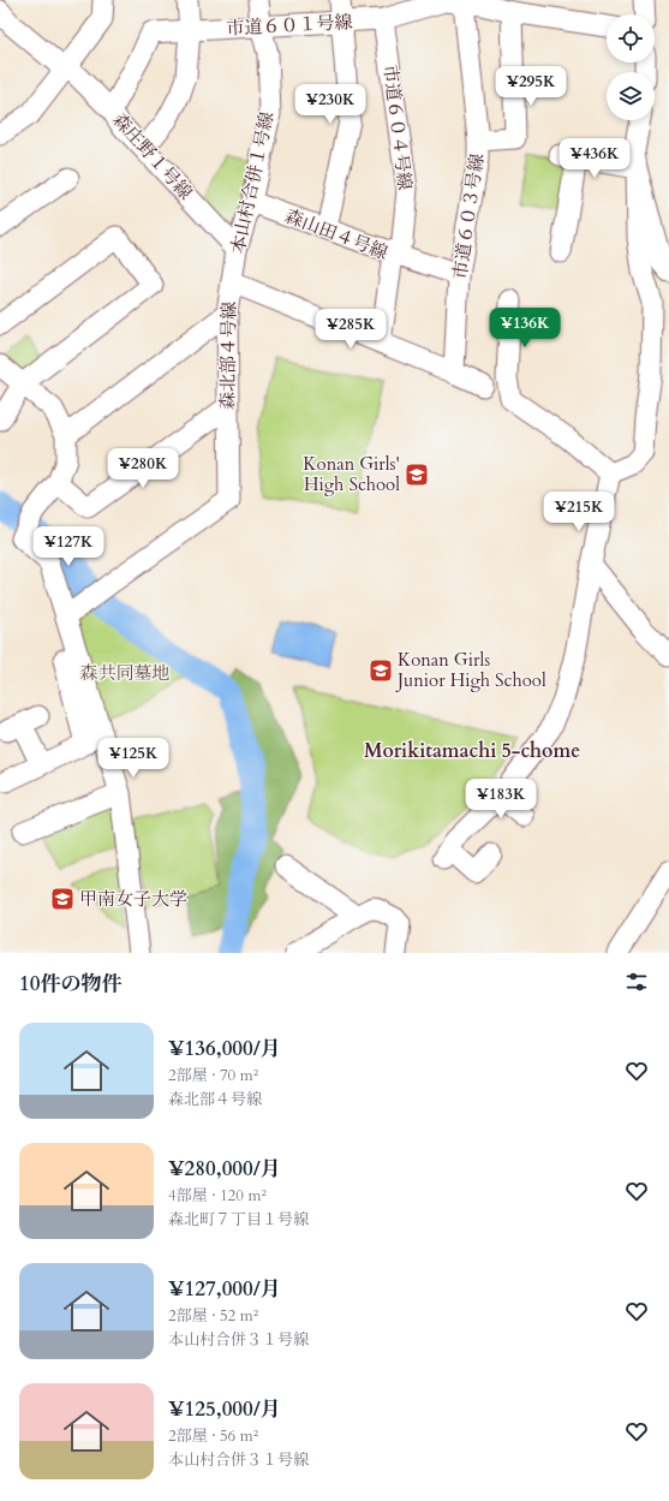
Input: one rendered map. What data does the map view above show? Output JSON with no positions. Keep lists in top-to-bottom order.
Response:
{
  "streets": {
    "street": [
      "市道６０１号線",
      "市道６０４号線",
      "森庄野１号線",
      "本山村合併１号線",
      "市道６０３号線",
      "森山田４号線",
      "森北部４号線"
    ]
  },
  "crossings": [
    ["市道６０１号線", "市道６０４号線"],
    ["市道６０１号線", "森庄野１号線"],
    ["市道６０１号線", "本山村合併１号線"],
    ["市道６０１号線", "市道６０３号線"],
    ["市道６０４号線", "森山田４号線"],
    ["森庄野１号線", "本山村合併１号線"],
    ["本山村合併１号線", "森山田４号線"],
    ["本山村合併１号線", "森北部４号線"],
    ["市道６０３号線", "森北部４号線"],
    ["森山田４号線", "森北部４号線"]
  ],
  "districts": ["Morikitamachi 5-chome"],
  "parks": ["森共同墓地"],
  "places": {
    "school or university": ["Konan Girls' High School", "Konan Girls Junior High School", "甲南女子大学"]
  },
  "page": {
    "price": [
      "¥295K",
      "¥230K",
      "¥436K",
      "¥136K",
      "¥285K",
      "¥280K",
      "¥215K",
      "¥127K",
      "¥125K",
      "¥183K"
    ],
    "heading": "10件の物件",
    "list": [
      {
        "name": "¥136,000/月",
        "note": "2部屋 · 70 m² · 森北部４号線"
      },
      {
        "name": "¥280,000/月",
        "note": "4部屋 · 120 m² · 森北町７丁目１号線"
      },
      {
        "name": "¥127,000/月",
        "note": "2部屋 · 52 m² · 本山村合併３１号線"
      },
      {
        "name": "¥125,000/月",
        "note": "2部屋 · 56 m² · 本山村合併３１号線"
      }
    ]
  }
}
